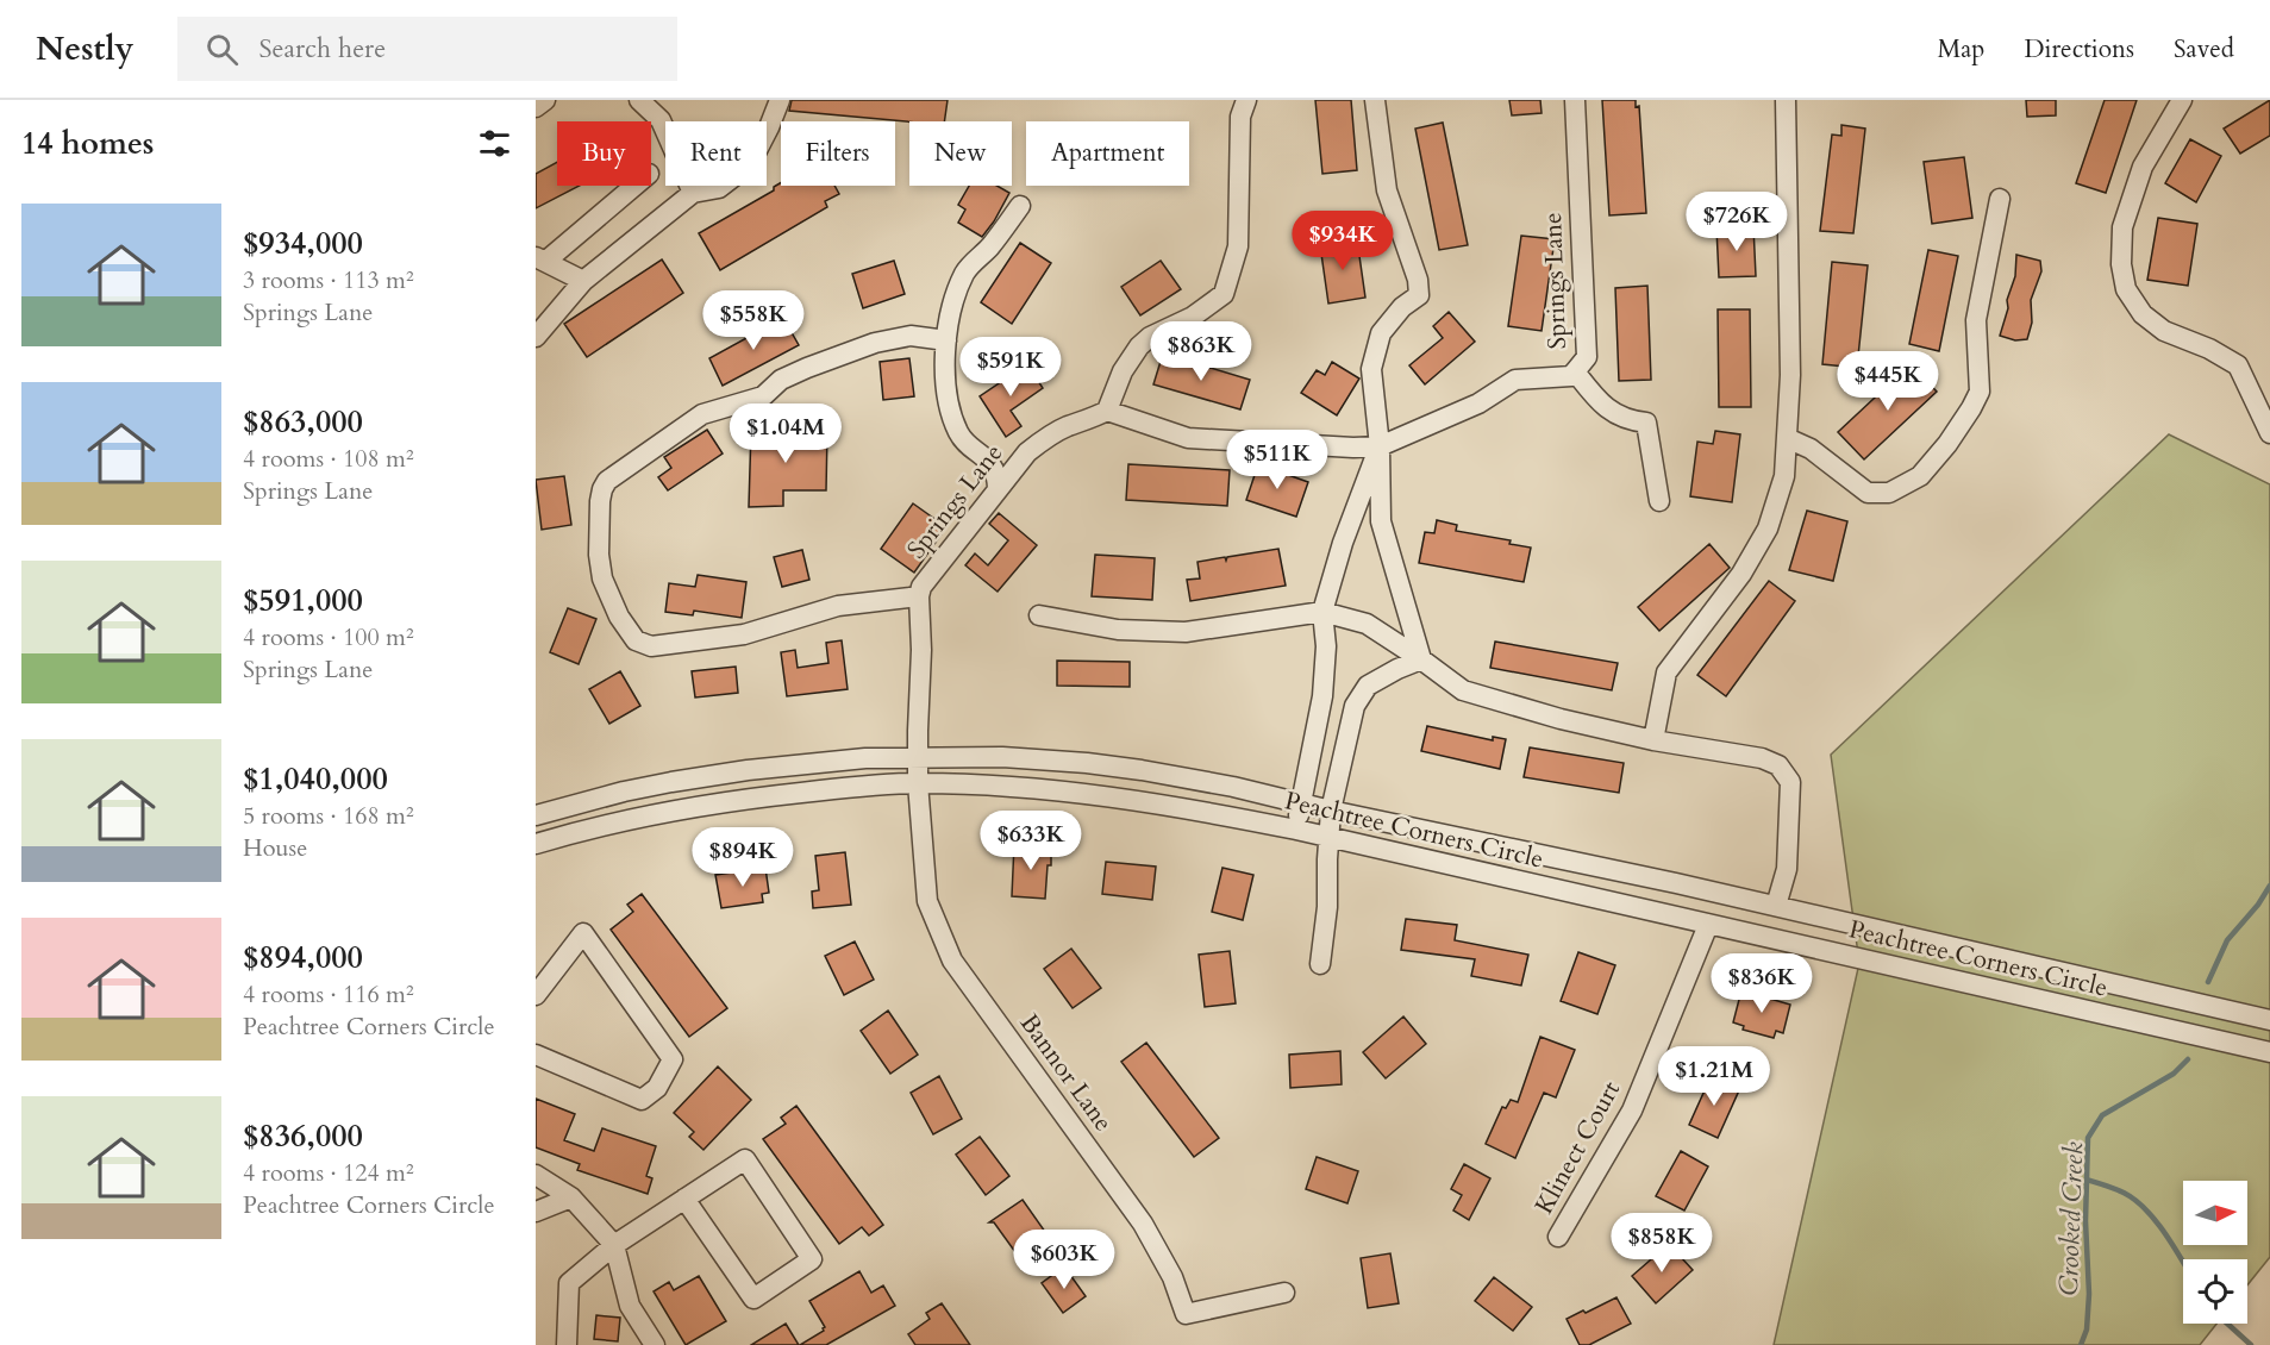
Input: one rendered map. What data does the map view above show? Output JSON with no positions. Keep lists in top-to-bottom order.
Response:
{
  "streets": {
    "street": [
      "Springs Lane",
      "Peachtree Corners Circle",
      "Bannor Lane",
      "Klinect Court"
    ]
  },
  "crossings": [
    ["Springs Lane", "Peachtree Corners Circle"],
    ["Springs Lane", "Bannor Lane"],
    ["Peachtree Corners Circle", "Bannor Lane"],
    ["Peachtree Corners Circle", "Klinect Court"]
  ],
  "water": ["Crooked Creek"],
  "north": "right",
  "page": {
    "header": "Nestly",
    "search": "Search here",
    "nav": ["Map", "Directions", "Saved"],
    "heading": "14 homes",
    "chip": [
      "Buy",
      "Rent",
      "Filters",
      "New",
      "Apartment"
    ],
    "list": [
      {
        "name": "$934,000",
        "note": "3 rooms · 113 m² · Springs Lane"
      },
      {
        "name": "$863,000",
        "note": "4 rooms · 108 m² · Springs Lane"
      },
      {
        "name": "$591,000",
        "note": "4 rooms · 100 m² · Springs Lane"
      },
      {
        "name": "$1,040,000",
        "note": "5 rooms · 168 m² · House"
      },
      {
        "name": "$894,000",
        "note": "4 rooms · 116 m² · Peachtree Corners Circle"
      },
      {
        "name": "$836,000",
        "note": "4 rooms · 124 m² · Peachtree Corners Circle"
      }
    ],
    "price": [
      "$726K",
      "$934K",
      "$558K",
      "$863K",
      "$591K",
      "$445K",
      "$1.04M",
      "$511K",
      "$633K",
      "$894K",
      "$836K",
      "$1.21M",
      "$858K",
      "$603K"
    ]
  }
}
